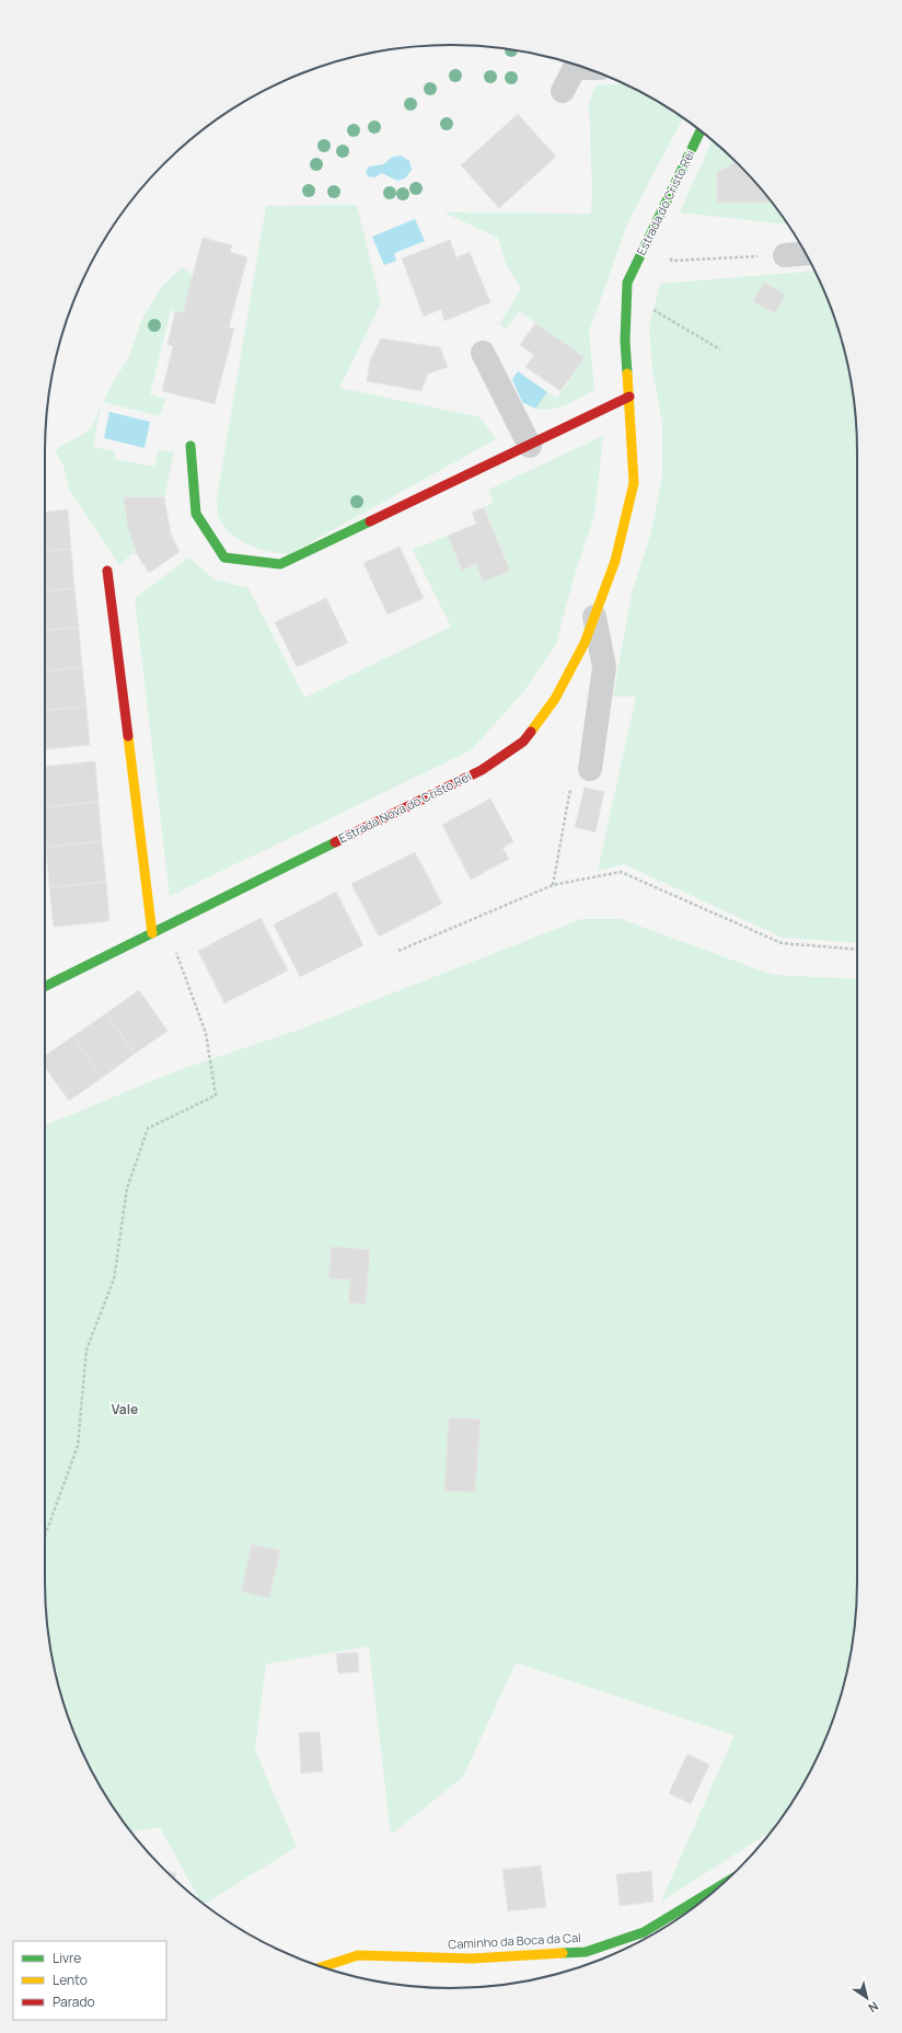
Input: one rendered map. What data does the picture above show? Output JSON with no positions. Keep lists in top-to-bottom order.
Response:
{
  "streets": {
    "street": ["Estrada do Cristo Rei", "Estrada Nova do Cristo Rei", "Caminho da Boca da Cal"]
  },
  "crossings": [
    ["Estrada do Cristo Rei", "Estrada Nova do Cristo Rei"]
  ],
  "districts": ["Vale"],
  "legend": ["Livre", "Lento", "Parado"],
  "north": "bottom right"
}
